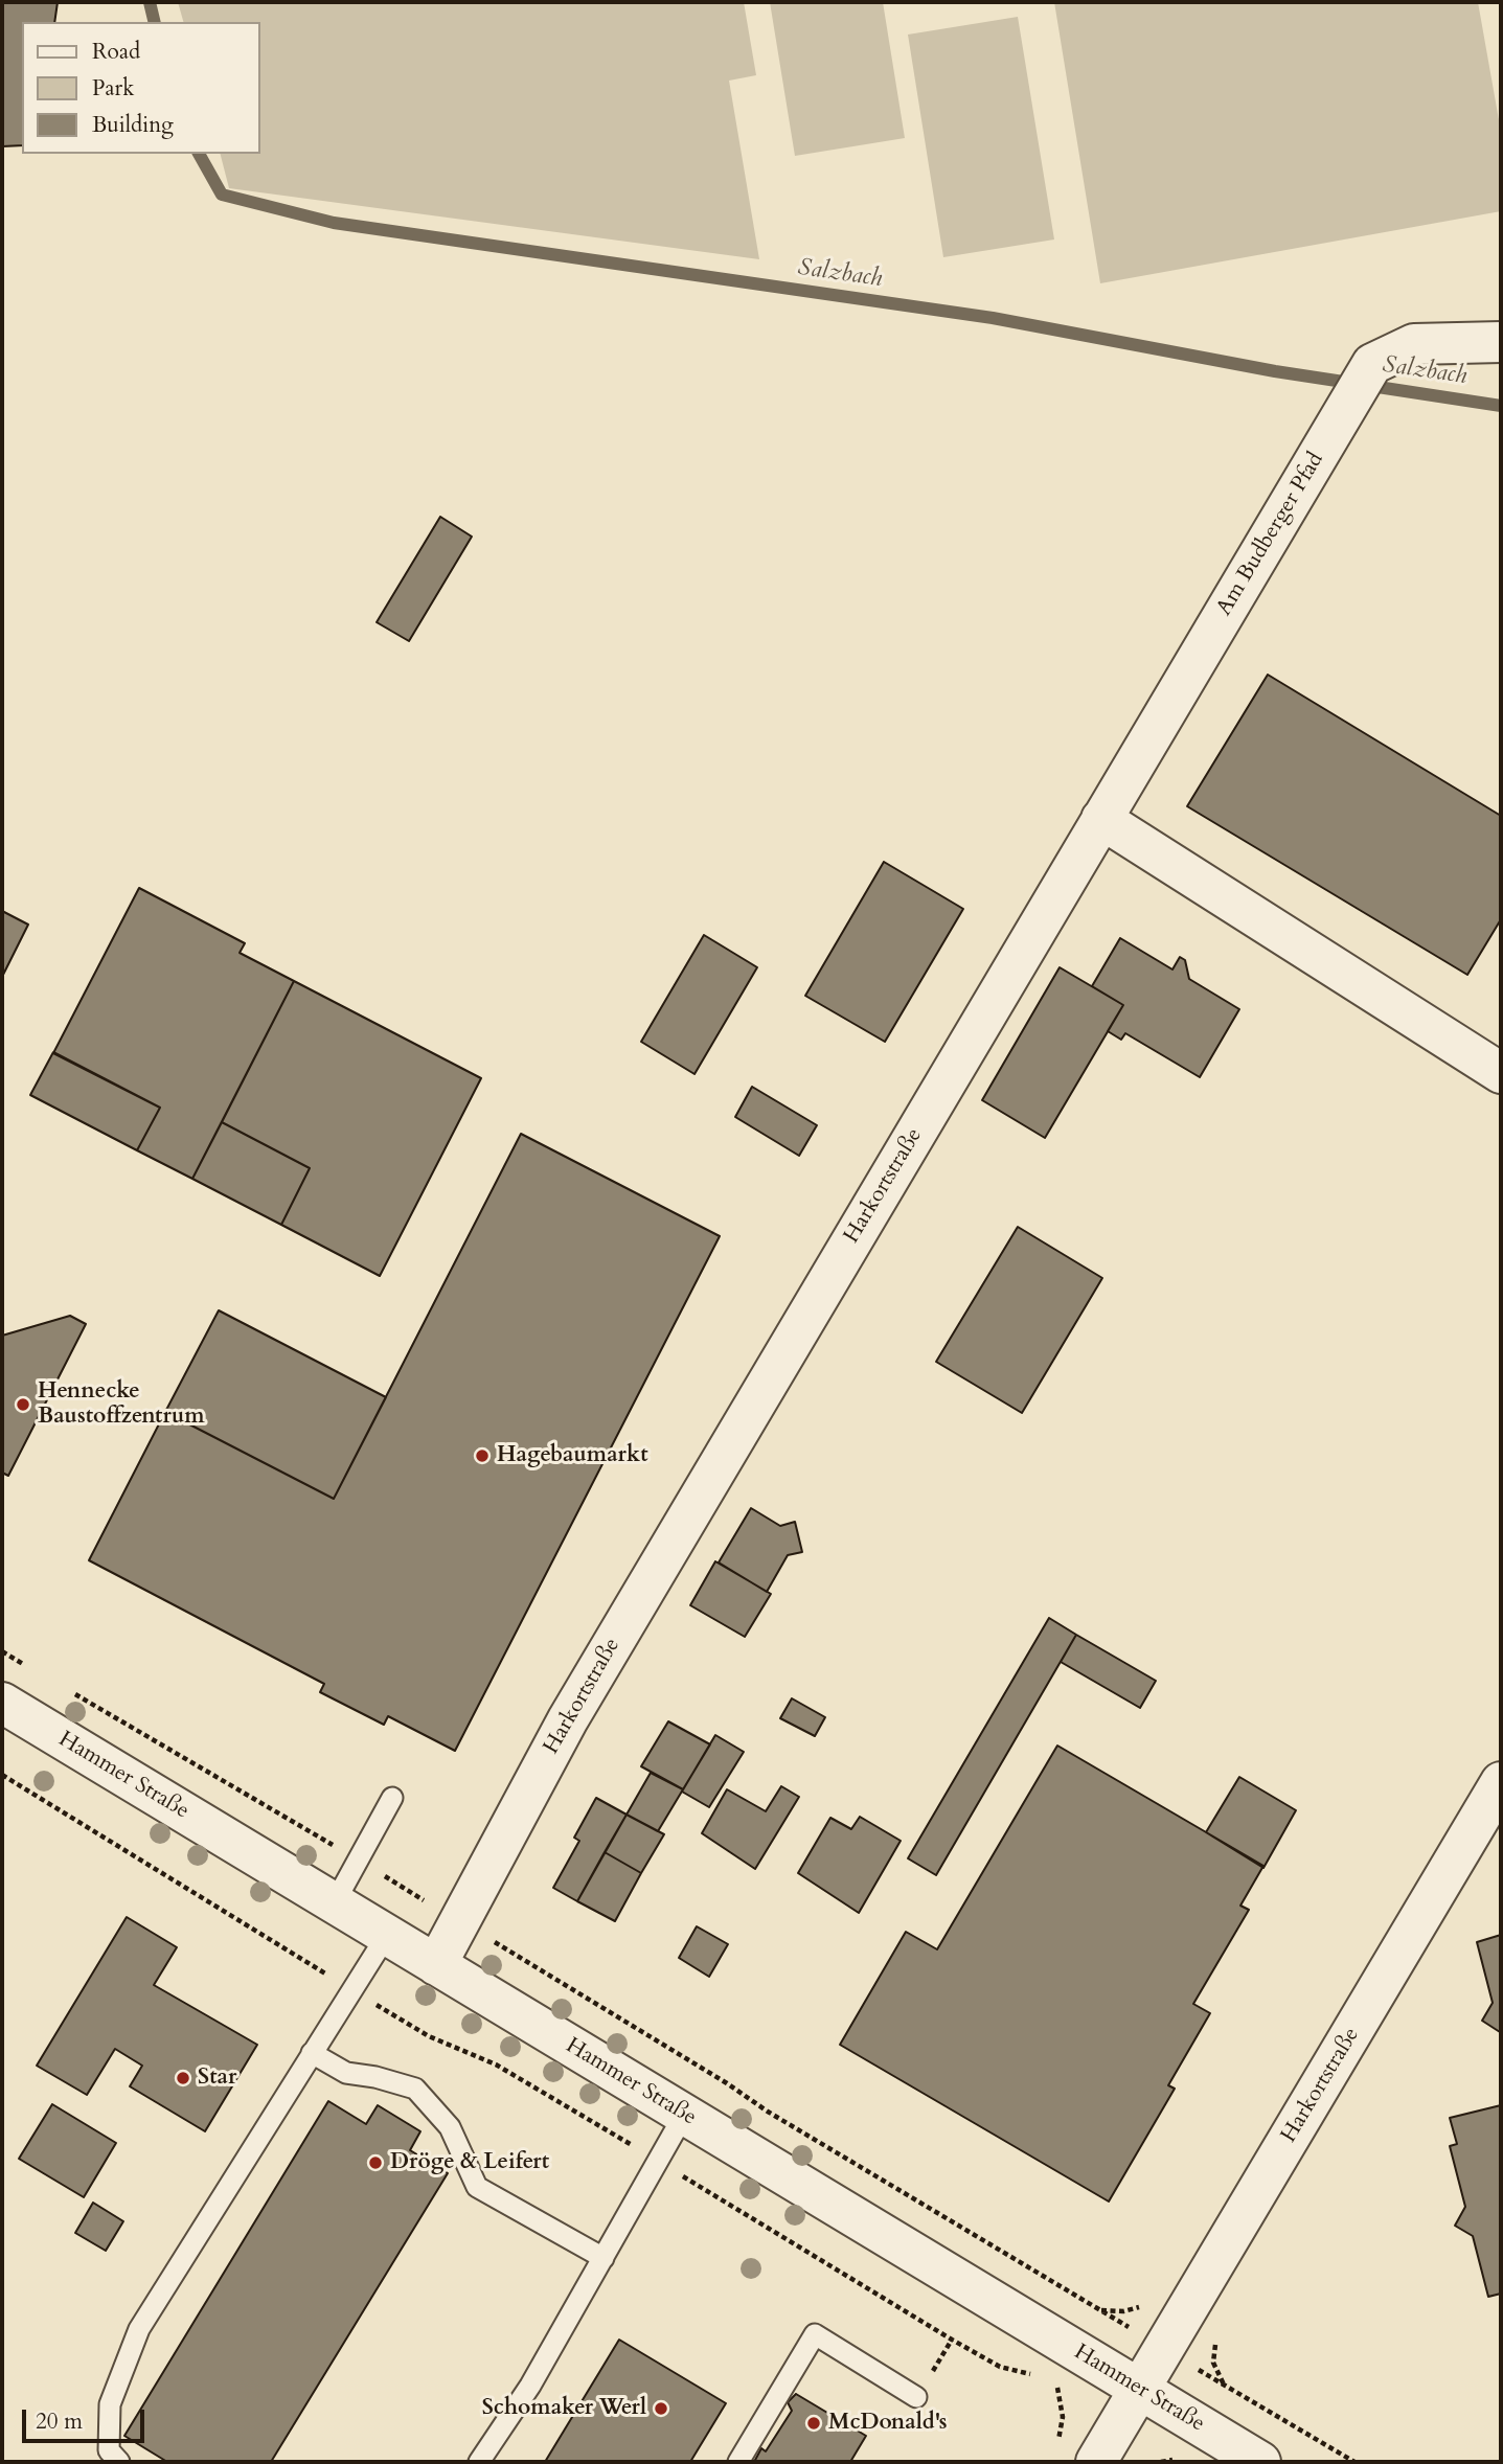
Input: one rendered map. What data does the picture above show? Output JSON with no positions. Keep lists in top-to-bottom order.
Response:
{
  "streets": {
    "street": ["Am Budberger Pfad", "Harkortstraße", "Hammer Straße"]
  },
  "crossings": [
    ["Am Budberger Pfad", "Harkortstraße"],
    ["Harkortstraße", "Hammer Straße"]
  ],
  "water": ["Salzbach"],
  "places": [
    "Hennecke Baustoffzentrum",
    "Hagebaumarkt",
    "Star",
    "Dröge & Leifert",
    "Schomaker Werl",
    "McDonald's"
  ],
  "legend": ["Road", "Park", "Building"],
  "scale_bar": "20 m"
}
